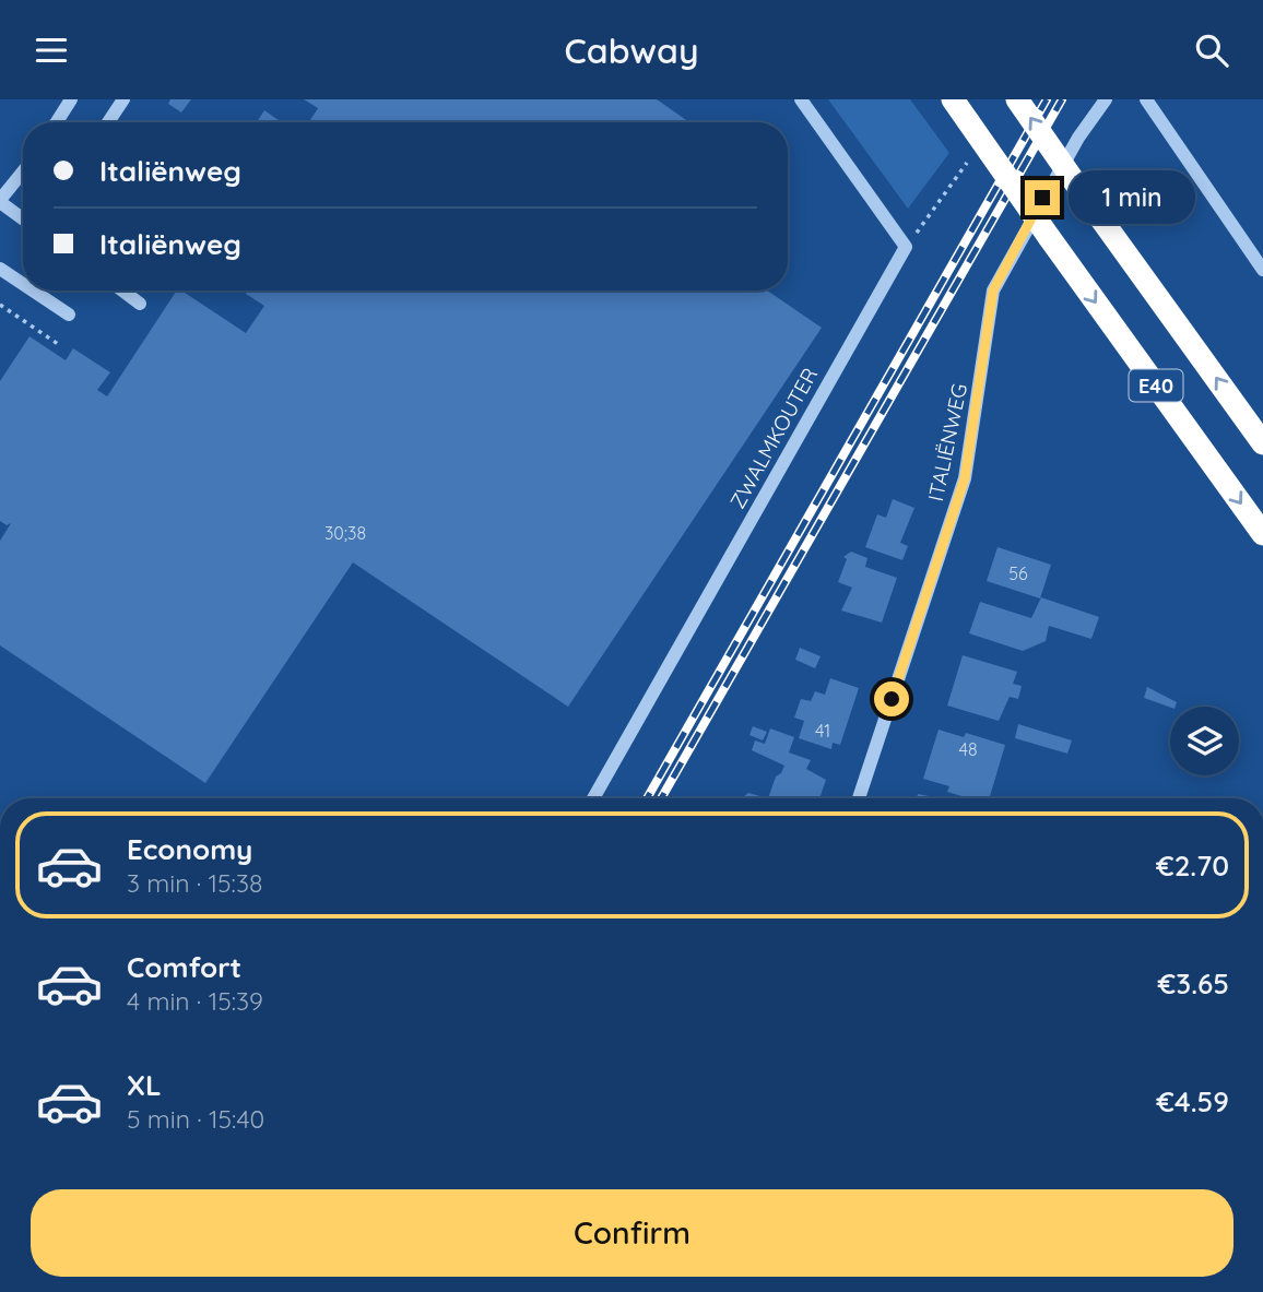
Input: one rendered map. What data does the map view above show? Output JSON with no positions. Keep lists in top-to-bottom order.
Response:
{
  "streets": {
    "highway": ["E40"],
    "street": ["ZWALMKOUTER", "ITALIËNWEG"]
  },
  "house_numbers": [
    "30;38",
    "56",
    "41",
    "48"
  ],
  "page": {
    "header": "Cabway",
    "banner": ["Italiënweg", "Italiënweg"],
    "bubble": "1 min",
    "list": [
      {
        "name": "Economy",
        "note": "3 min · 15:38",
        "value": "€2.70"
      },
      {
        "name": "Comfort",
        "note": "4 min · 15:39",
        "value": "€3.65"
      },
      {
        "name": "XL",
        "note": "5 min · 15:40",
        "value": "€4.59"
      }
    ],
    "buttons": "Confirm"
  }
}
